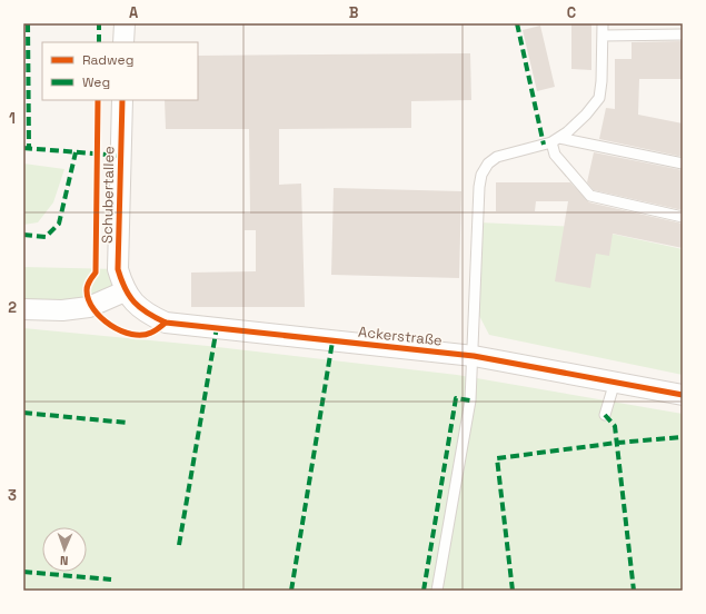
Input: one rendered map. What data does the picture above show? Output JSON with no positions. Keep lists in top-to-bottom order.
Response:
{
  "streets": {
    "street": ["Schubertallee", "Ackerstraße"]
  },
  "crossings": [
    ["Schubertallee", "Ackerstraße"]
  ],
  "legend": ["Radweg", "Weg"],
  "north": "bottom",
  "grid": {
    "columns": ["A", "B", "C"],
    "rows": ["1", "2", "3"]
  }
}
